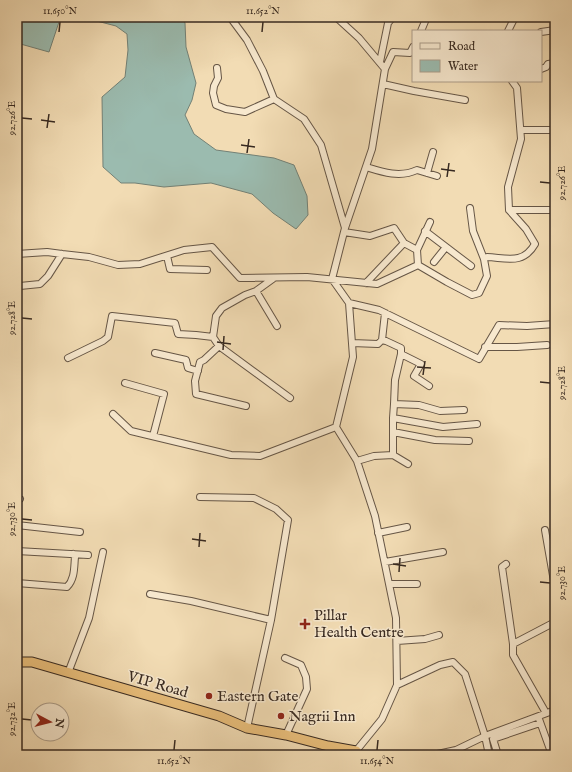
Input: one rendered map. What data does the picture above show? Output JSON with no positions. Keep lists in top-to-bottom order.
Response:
{
  "streets": {
    "highway": ["VIP Road"]
  },
  "places": {
    "health": ["Pillar Health Centre"],
    "other": ["Eastern Gate", "Nagrii Inn"]
  },
  "legend": ["Road", "Water"],
  "north": "right",
  "coordinates": [
    "11.650°N",
    "11.652°N",
    "92.726°E",
    "92.728°E",
    "92.730°E",
    "92.732°E",
    "11.654°N"
  ]
}
